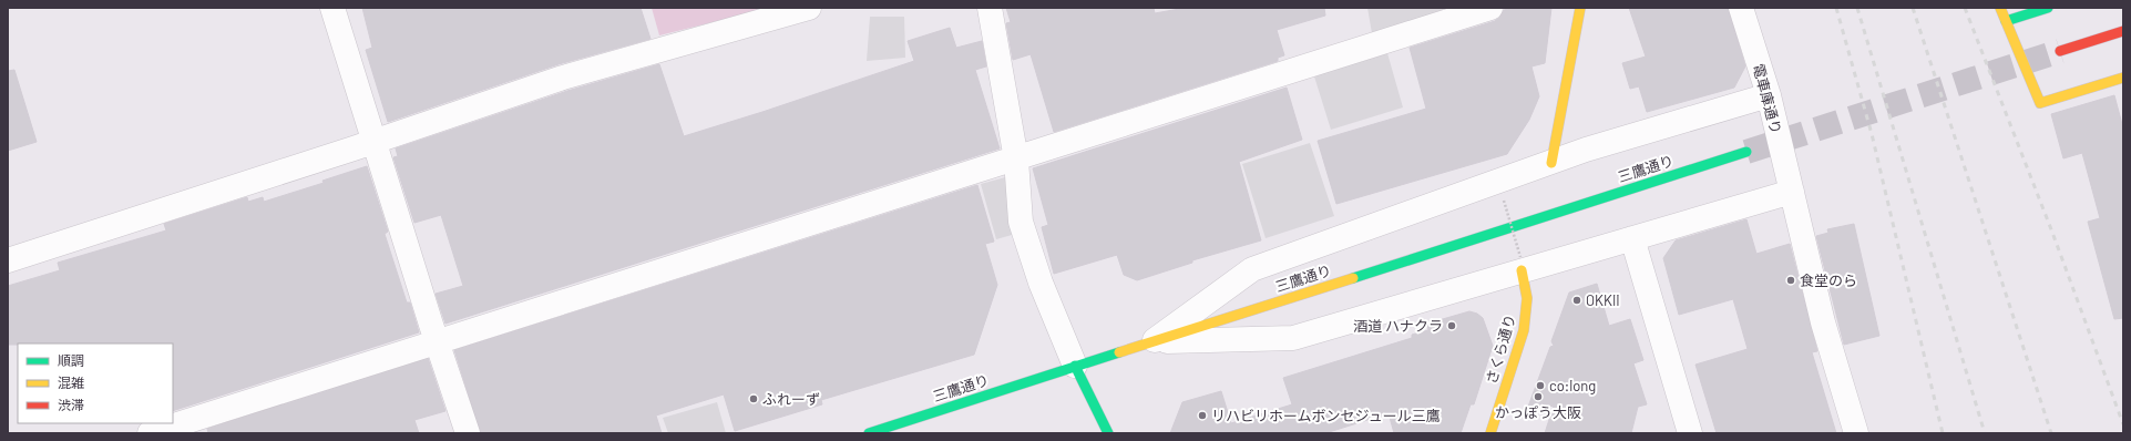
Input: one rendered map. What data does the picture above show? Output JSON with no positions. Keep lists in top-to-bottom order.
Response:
{
  "streets": {
    "main road": ["三鷹通り", "さくら通り"],
    "street": ["電車庫通り"]
  },
  "places": [
    "食堂のら",
    "OKKII",
    "酒道 ハナクラ",
    "co:long",
    "かっぽう大阪",
    "ふれーず",
    "リハビリホームボンセジュール三鷹"
  ],
  "legend": ["順調", "混雑", "渋滞"]
}
